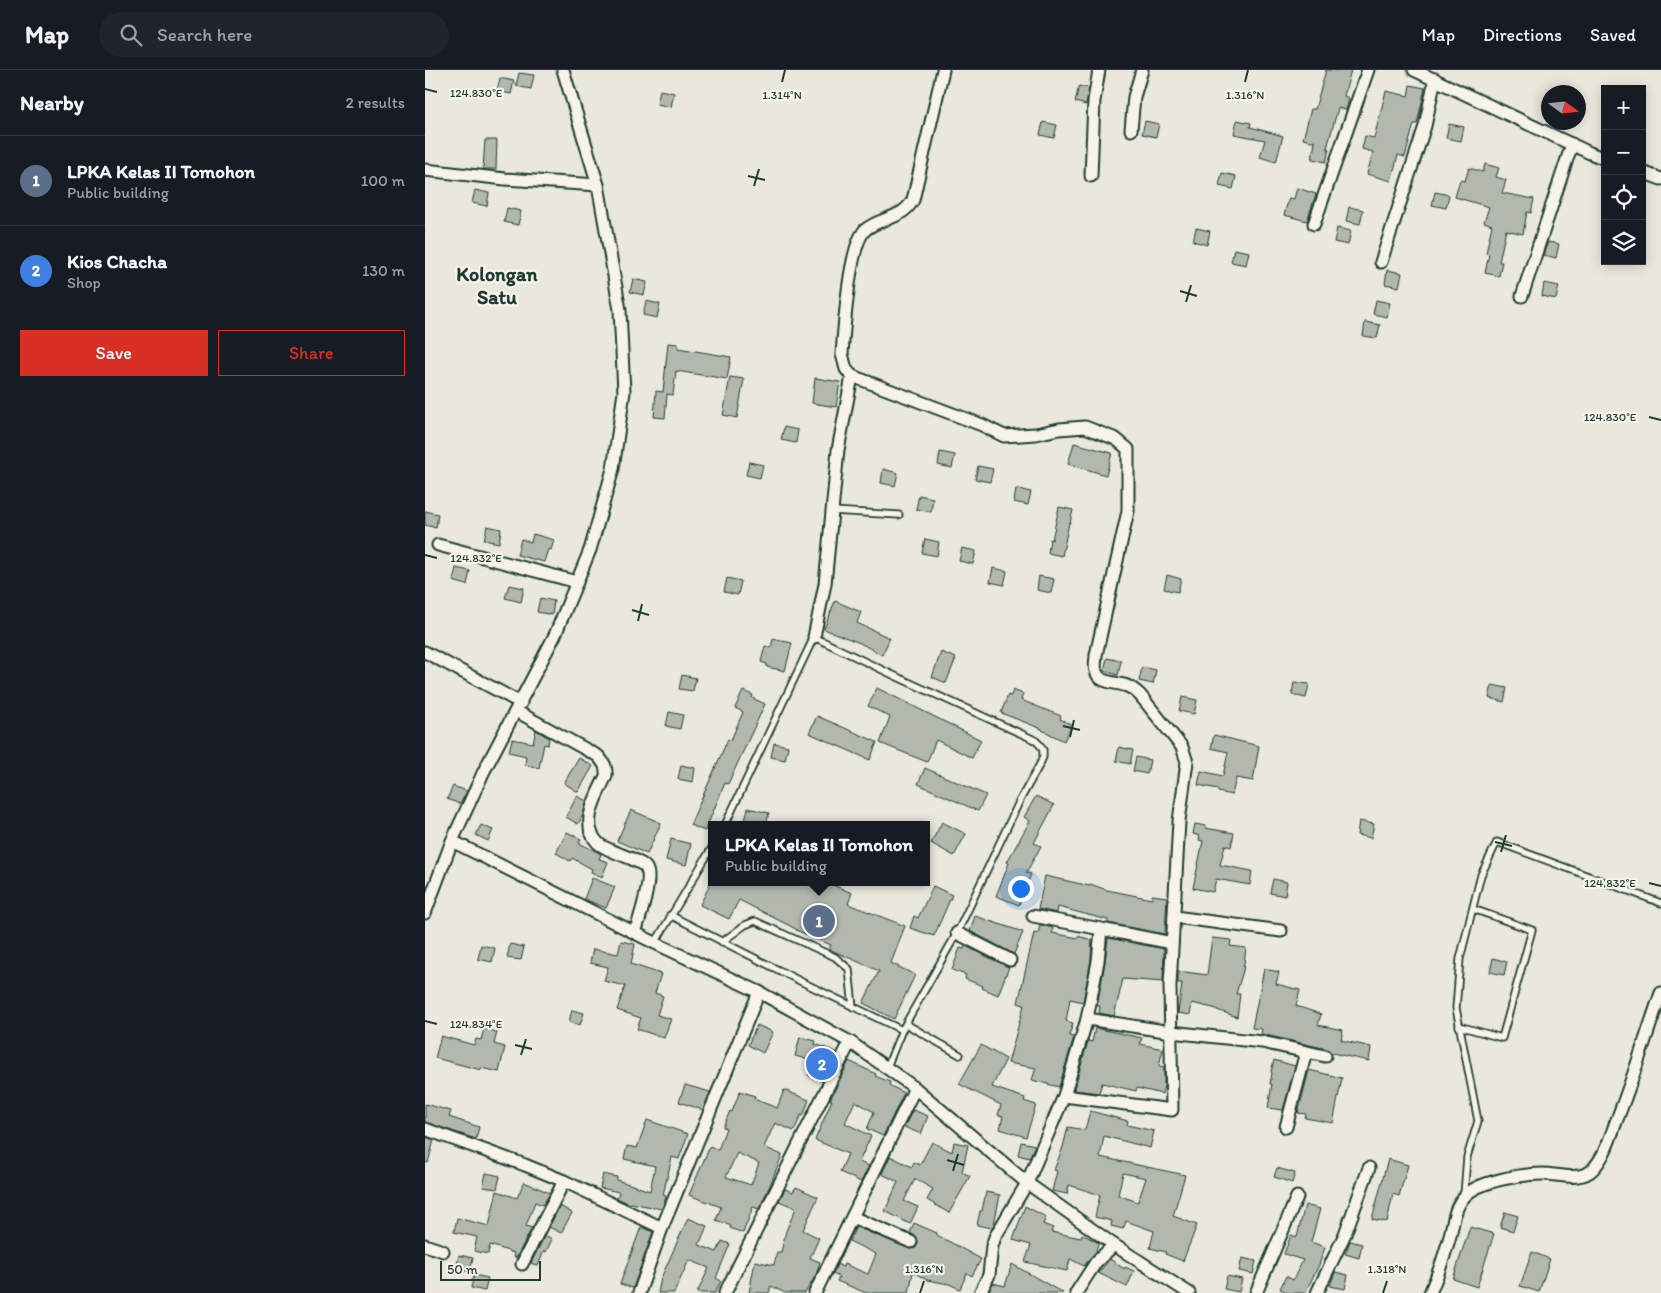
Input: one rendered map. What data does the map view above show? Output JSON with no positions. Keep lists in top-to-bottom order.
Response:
{
  "districts": ["Kolongan Satu"],
  "scale_bar": "50 m",
  "north": "right",
  "page": {
    "header": "Map",
    "search": "Search here",
    "nav": ["Map", "Directions", "Saved"],
    "heading": ["Nearby", "2 results"],
    "map_buttons": ["+", "−"],
    "list": [
      {
        "mark": "1",
        "name": "LPKA Kelas II Tomohon",
        "note": "Public building",
        "value": "100 m"
      },
      {
        "mark": "2",
        "name": "Kios Chacha",
        "note": "Shop",
        "value": "130 m"
      }
    ],
    "buttons": ["Save", "Share"],
    "popup": ["LPKA Kelas II Tomohon", "Public building"],
    "pins": ["1", "2"],
    "scale": "50 m"
  },
  "coordinates": [
    "124.830°E",
    "1.314°N",
    "1.316°N",
    "124.832°E",
    "124.834°E",
    "1.318°N"
  ]
}
